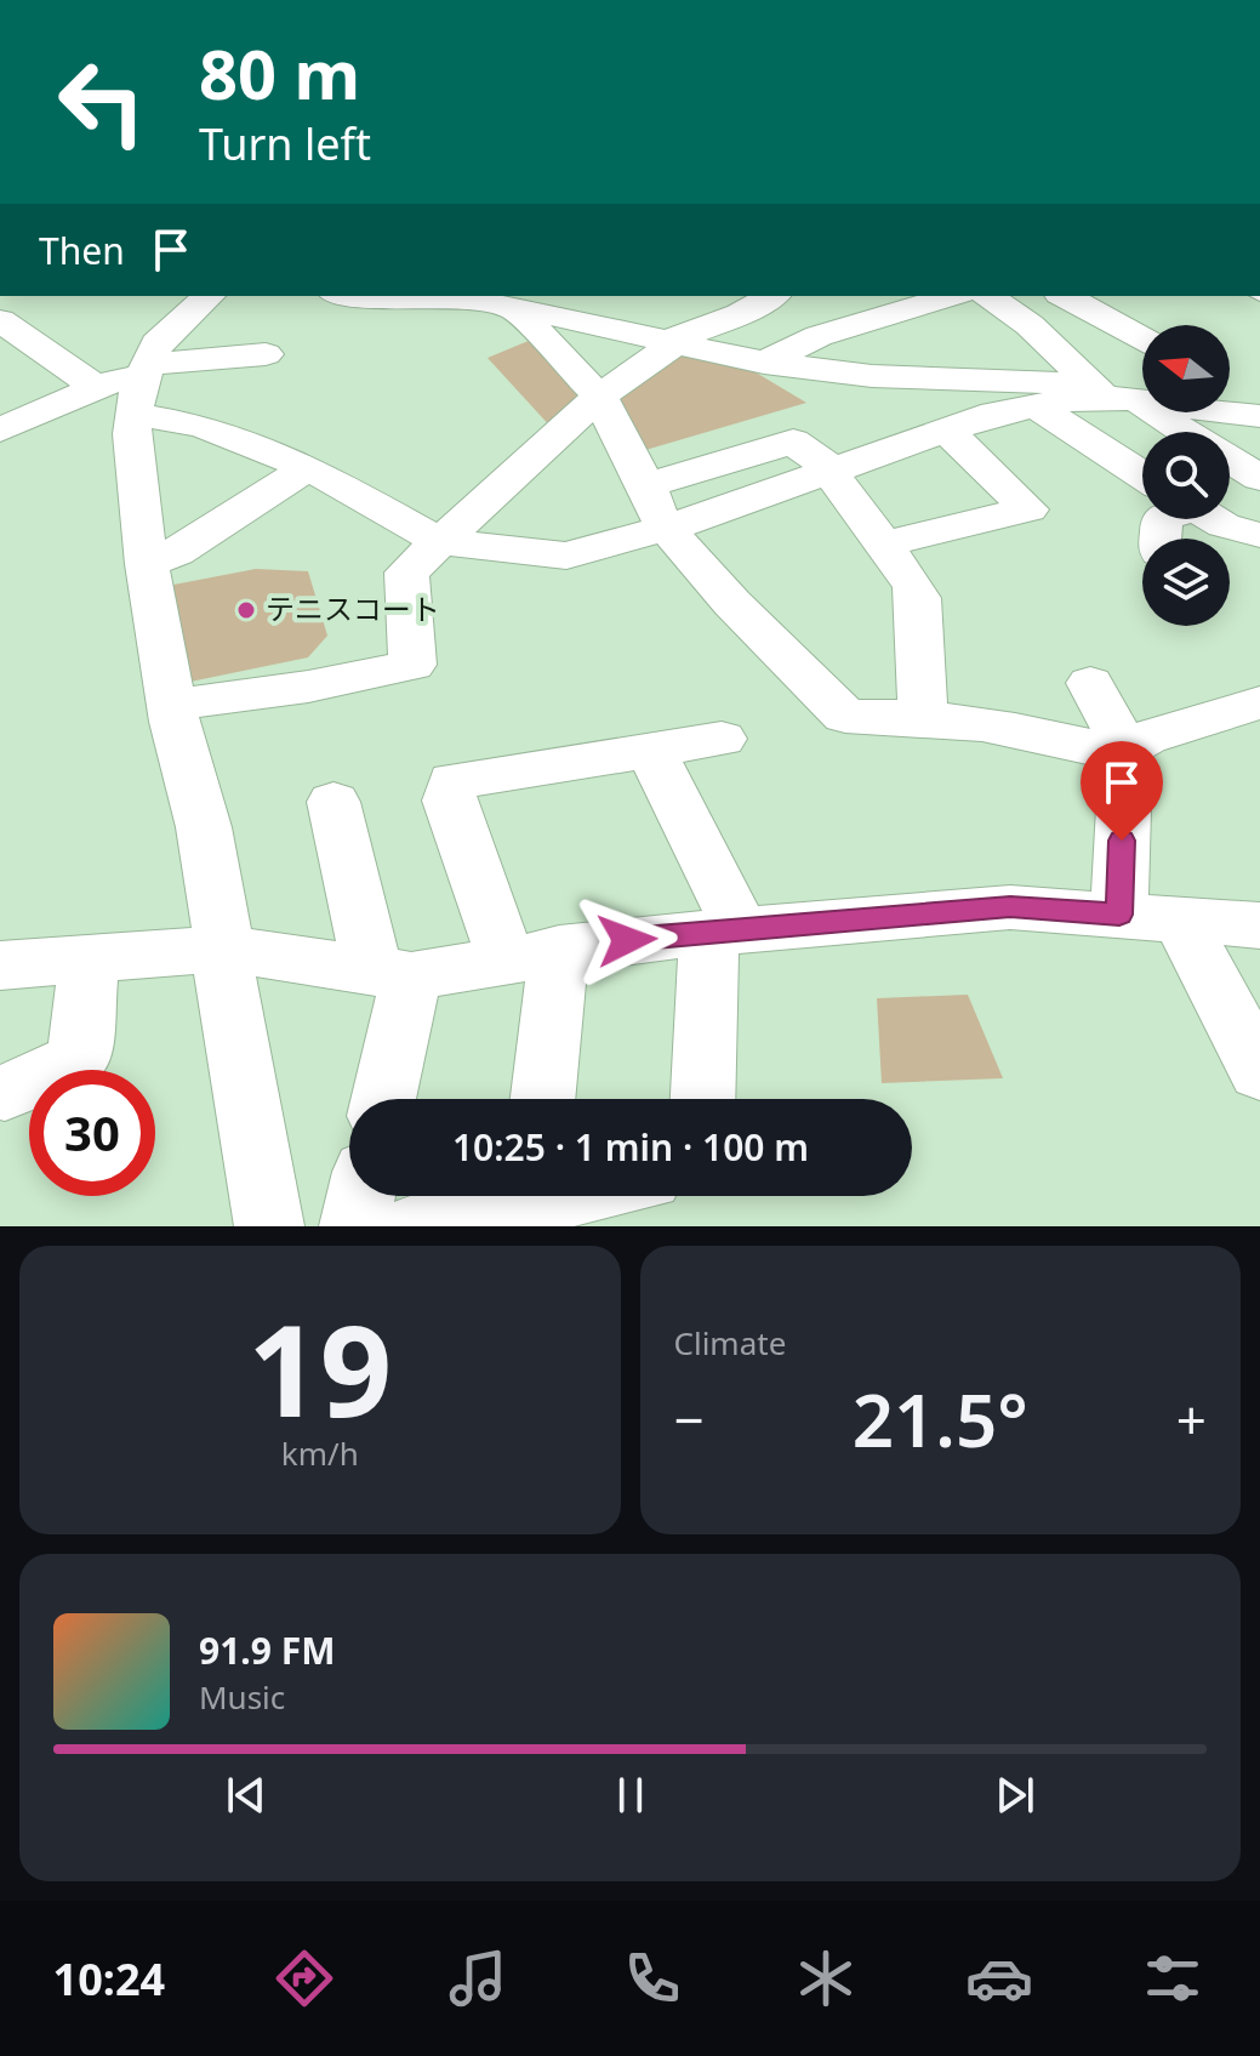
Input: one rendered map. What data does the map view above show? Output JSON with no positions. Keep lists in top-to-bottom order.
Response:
{
  "places": ["テニスコート"],
  "north": "left",
  "page": {
    "turn": ["80 m", "Turn left"],
    "then": "Then",
    "limit": "30",
    "trip": "10:25 · 1 min · 100 m",
    "tile": [
      ["19", "km/h"],
      "Climate"
    ],
    "heat": ["−", "21.5°", "+"],
    "song": ["91.9 FM", "Music"],
    "tabs": "10:24"
  }
}
